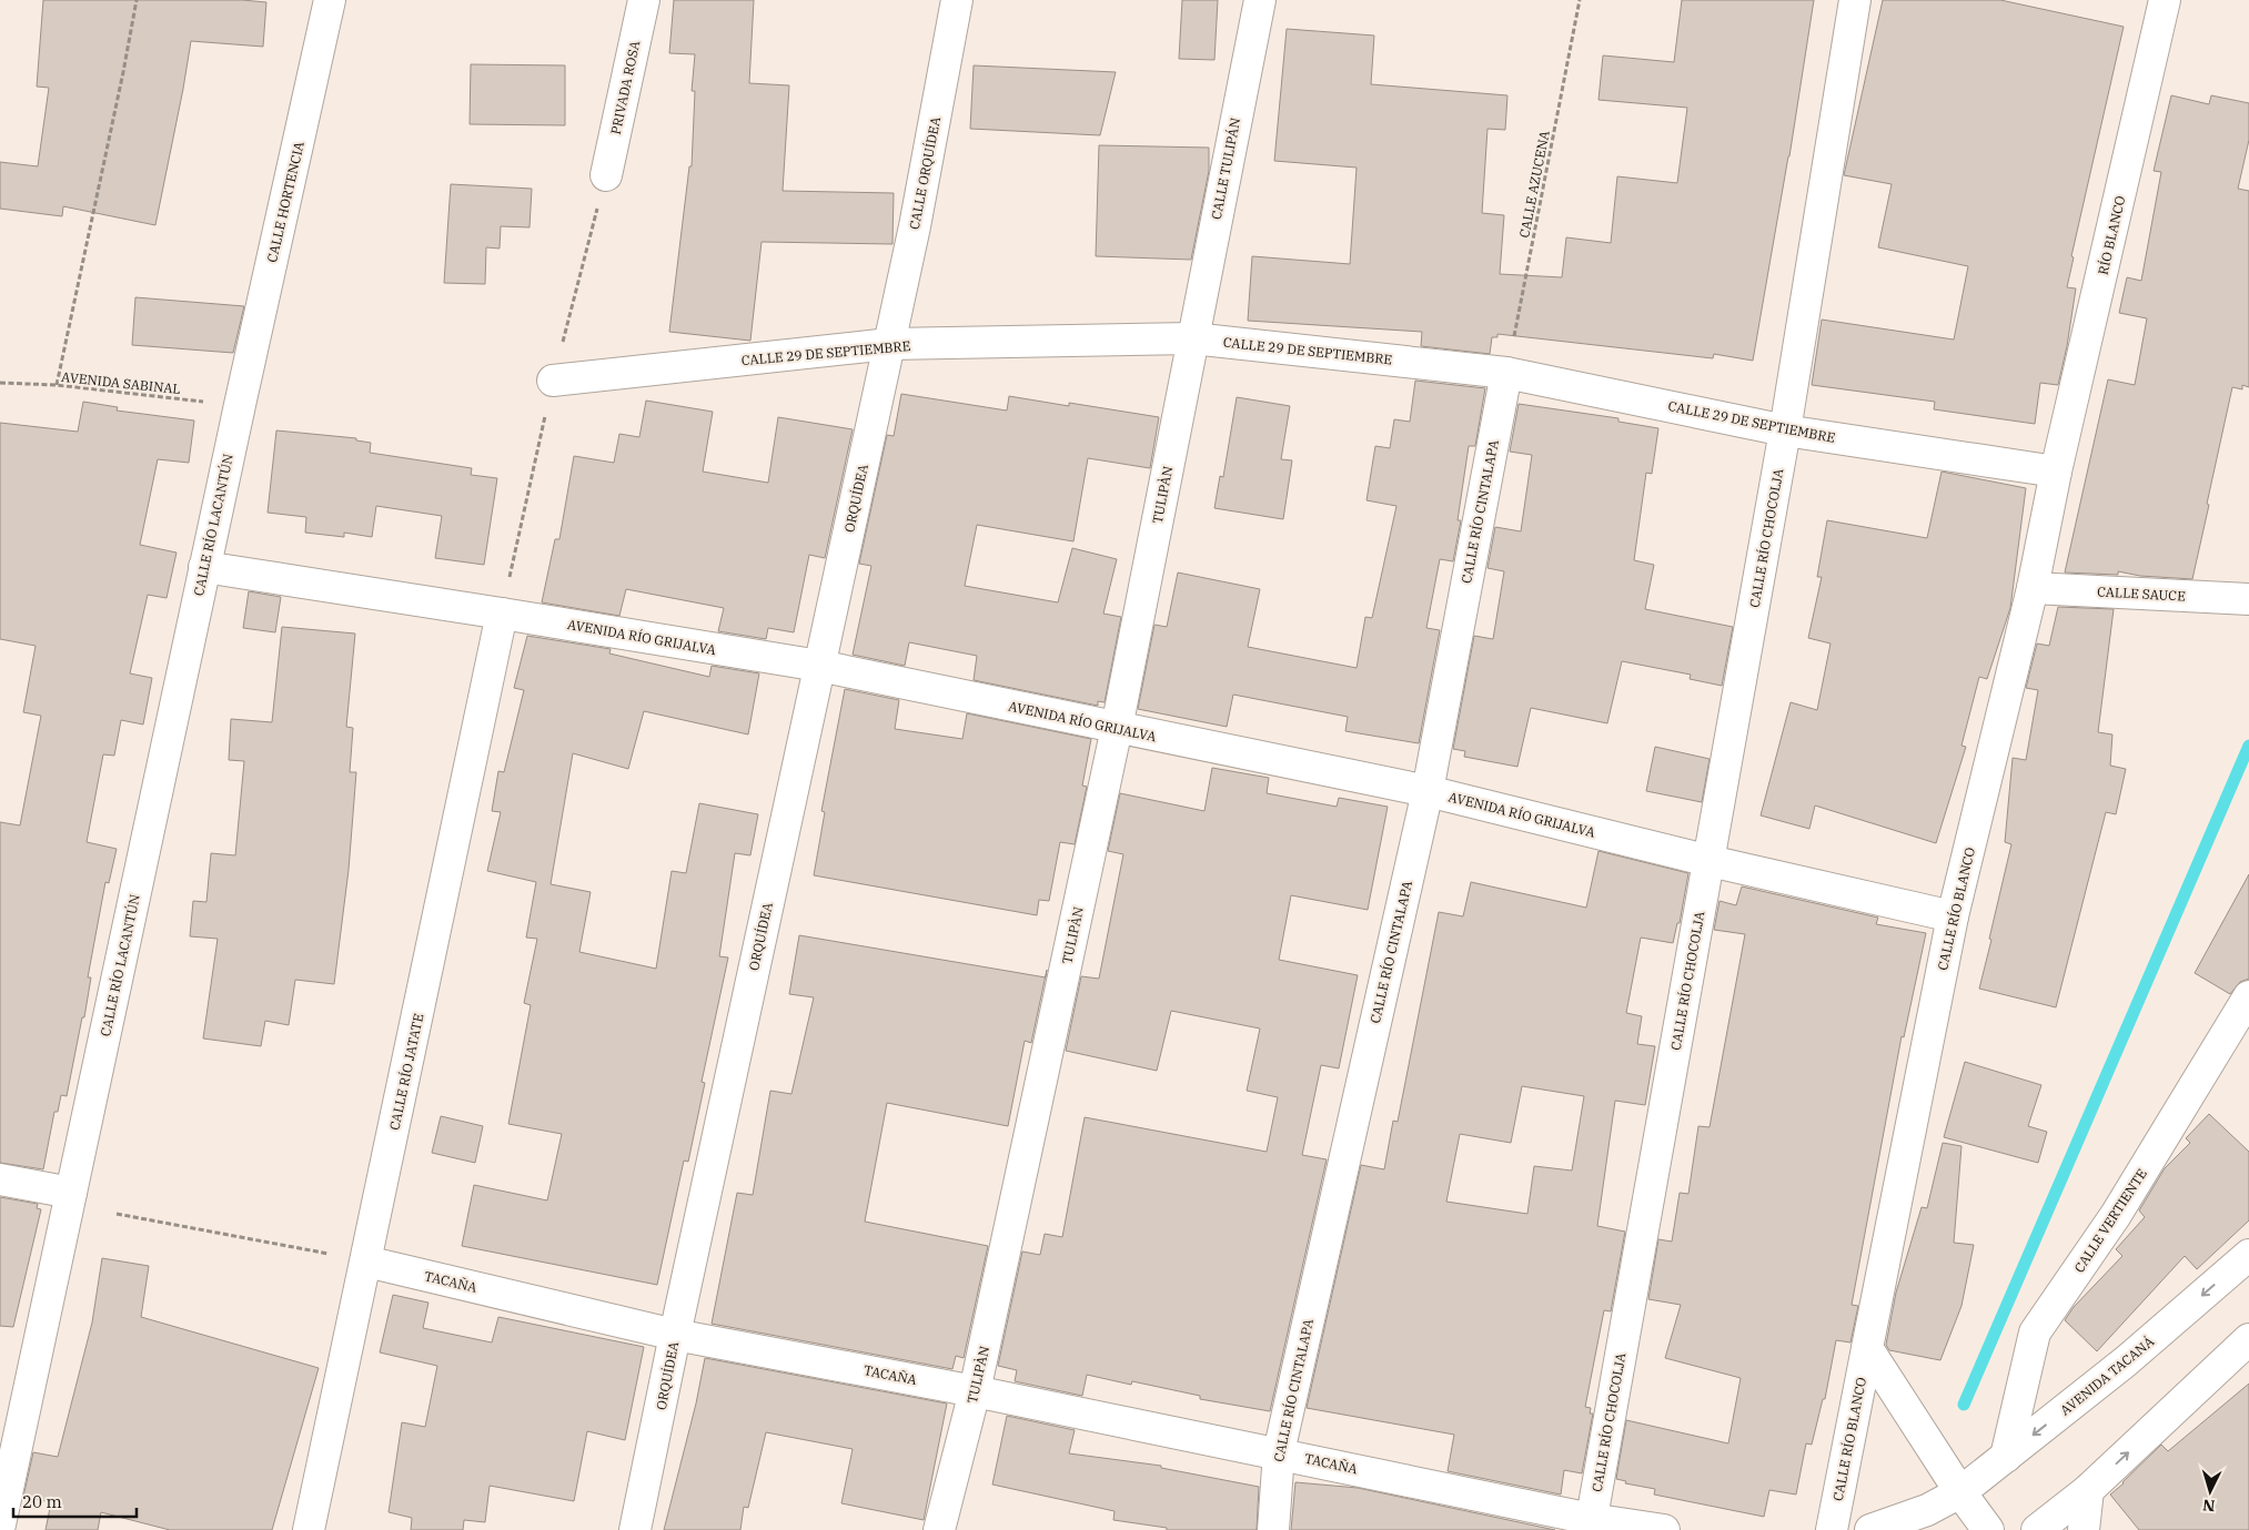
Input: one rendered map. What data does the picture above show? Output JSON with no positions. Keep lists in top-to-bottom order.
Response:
{
  "streets": {
    "street": [
      "PRIVADA ROSA",
      "CALLE TULIPÁN",
      "CALLE ORQUÍDEA",
      "CALLE HORTENCIA",
      "RÍO BLANCO",
      "CALLE 29 DE SEPTIEMBRE",
      "TULIPÀN",
      "ORQUÍDEA",
      "CALLE RÍO CINTALAPA",
      "CALLE RÍO LACANTÚN",
      "CALLE RÍO CHOCOLJA",
      "CALLE SAUCE",
      "AVENIDA RÍO GRIJALVA",
      "CALLE RÍO BLANCO",
      "CALLE RÍO JATATE",
      "CALLE VERTIENTE",
      "TACAÑA",
      "AVENIDA TACANÁ"
    ],
    "path": ["CALLE AZUCENA", "AVENIDA SABINAL"]
  },
  "crossings": [
    ["CALLE TULIPÁN", "CALLE 29 DE SEPTIEMBRE"],
    ["CALLE TULIPÁN", "TULIPÀN"],
    ["CALLE ORQUÍDEA", "CALLE 29 DE SEPTIEMBRE"],
    ["CALLE ORQUÍDEA", "ORQUÍDEA"],
    ["CALLE AZUCENA", "CALLE 29 DE SEPTIEMBRE"],
    ["CALLE AZUCENA", "CALLE RÍO CINTALAPA"],
    ["CALLE HORTENCIA", "AVENIDA SABINAL"],
    ["CALLE HORTENCIA", "CALLE RÍO LACANTÚN"],
    ["RÍO BLANCO", "CALLE 29 DE SEPTIEMBRE"],
    ["RÍO BLANCO", "CALLE RÍO BLANCO"],
    ["CALLE 29 DE SEPTIEMBRE", "TULIPÀN"],
    ["CALLE 29 DE SEPTIEMBRE", "ORQUÍDEA"],
    ["CALLE 29 DE SEPTIEMBRE", "CALLE RÍO CINTALAPA"],
    ["CALLE 29 DE SEPTIEMBRE", "CALLE RÍO CHOCOLJA"],
    ["CALLE 29 DE SEPTIEMBRE", "CALLE RÍO BLANCO"],
    ["AVENIDA SABINAL", "CALLE RÍO LACANTÚN"],
    ["TULIPÀN", "AVENIDA RÍO GRIJALVA"],
    ["TULIPÀN", "TACAÑA"],
    ["ORQUÍDEA", "AVENIDA RÍO GRIJALVA"],
    ["ORQUÍDEA", "TACAÑA"],
    ["CALLE RÍO CINTALAPA", "AVENIDA RÍO GRIJALVA"],
    ["CALLE RÍO CINTALAPA", "TACAÑA"],
    ["CALLE RÍO LACANTÚN", "AVENIDA RÍO GRIJALVA"],
    ["CALLE RÍO CHOCOLJA", "AVENIDA RÍO GRIJALVA"],
    ["CALLE RÍO CHOCOLJA", "TACAÑA"],
    ["CALLE SAUCE", "CALLE RÍO BLANCO"],
    ["AVENIDA RÍO GRIJALVA", "CALLE RÍO BLANCO"],
    ["AVENIDA RÍO GRIJALVA", "CALLE RÍO JATATE"],
    ["CALLE RÍO BLANCO", "AVENIDA TACANÁ"],
    ["CALLE RÍO JATATE", "TACAÑA"],
    ["CALLE VERTIENTE", "AVENIDA TACANÁ"]
  ],
  "scale_bar": "20 m",
  "north": "bottom"
}
